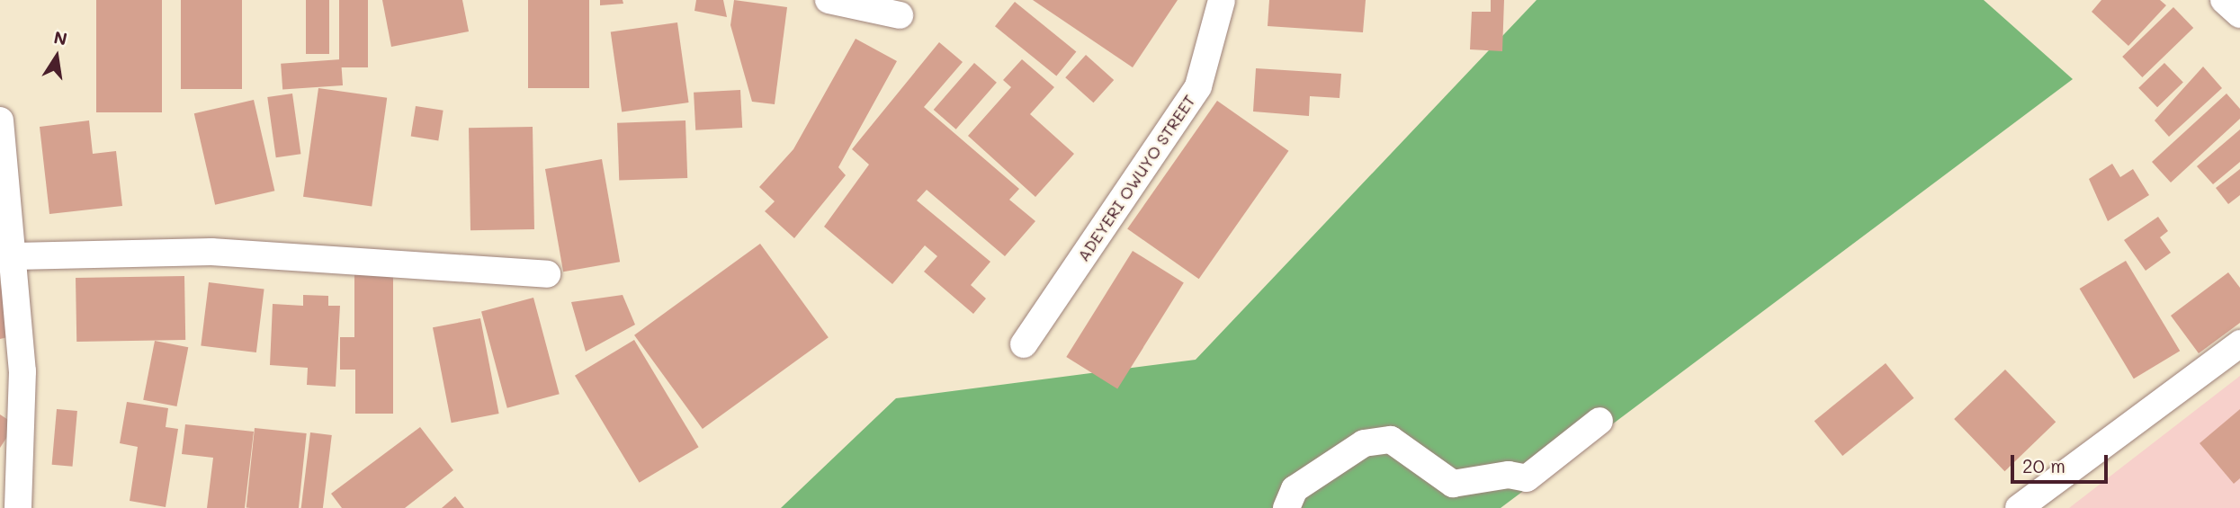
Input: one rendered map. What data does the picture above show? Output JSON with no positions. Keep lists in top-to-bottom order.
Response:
{
  "streets": {
    "street": ["ADEYERI OWUYO STREET"]
  },
  "scale_bar": "20 m",
  "north": "top"
}
